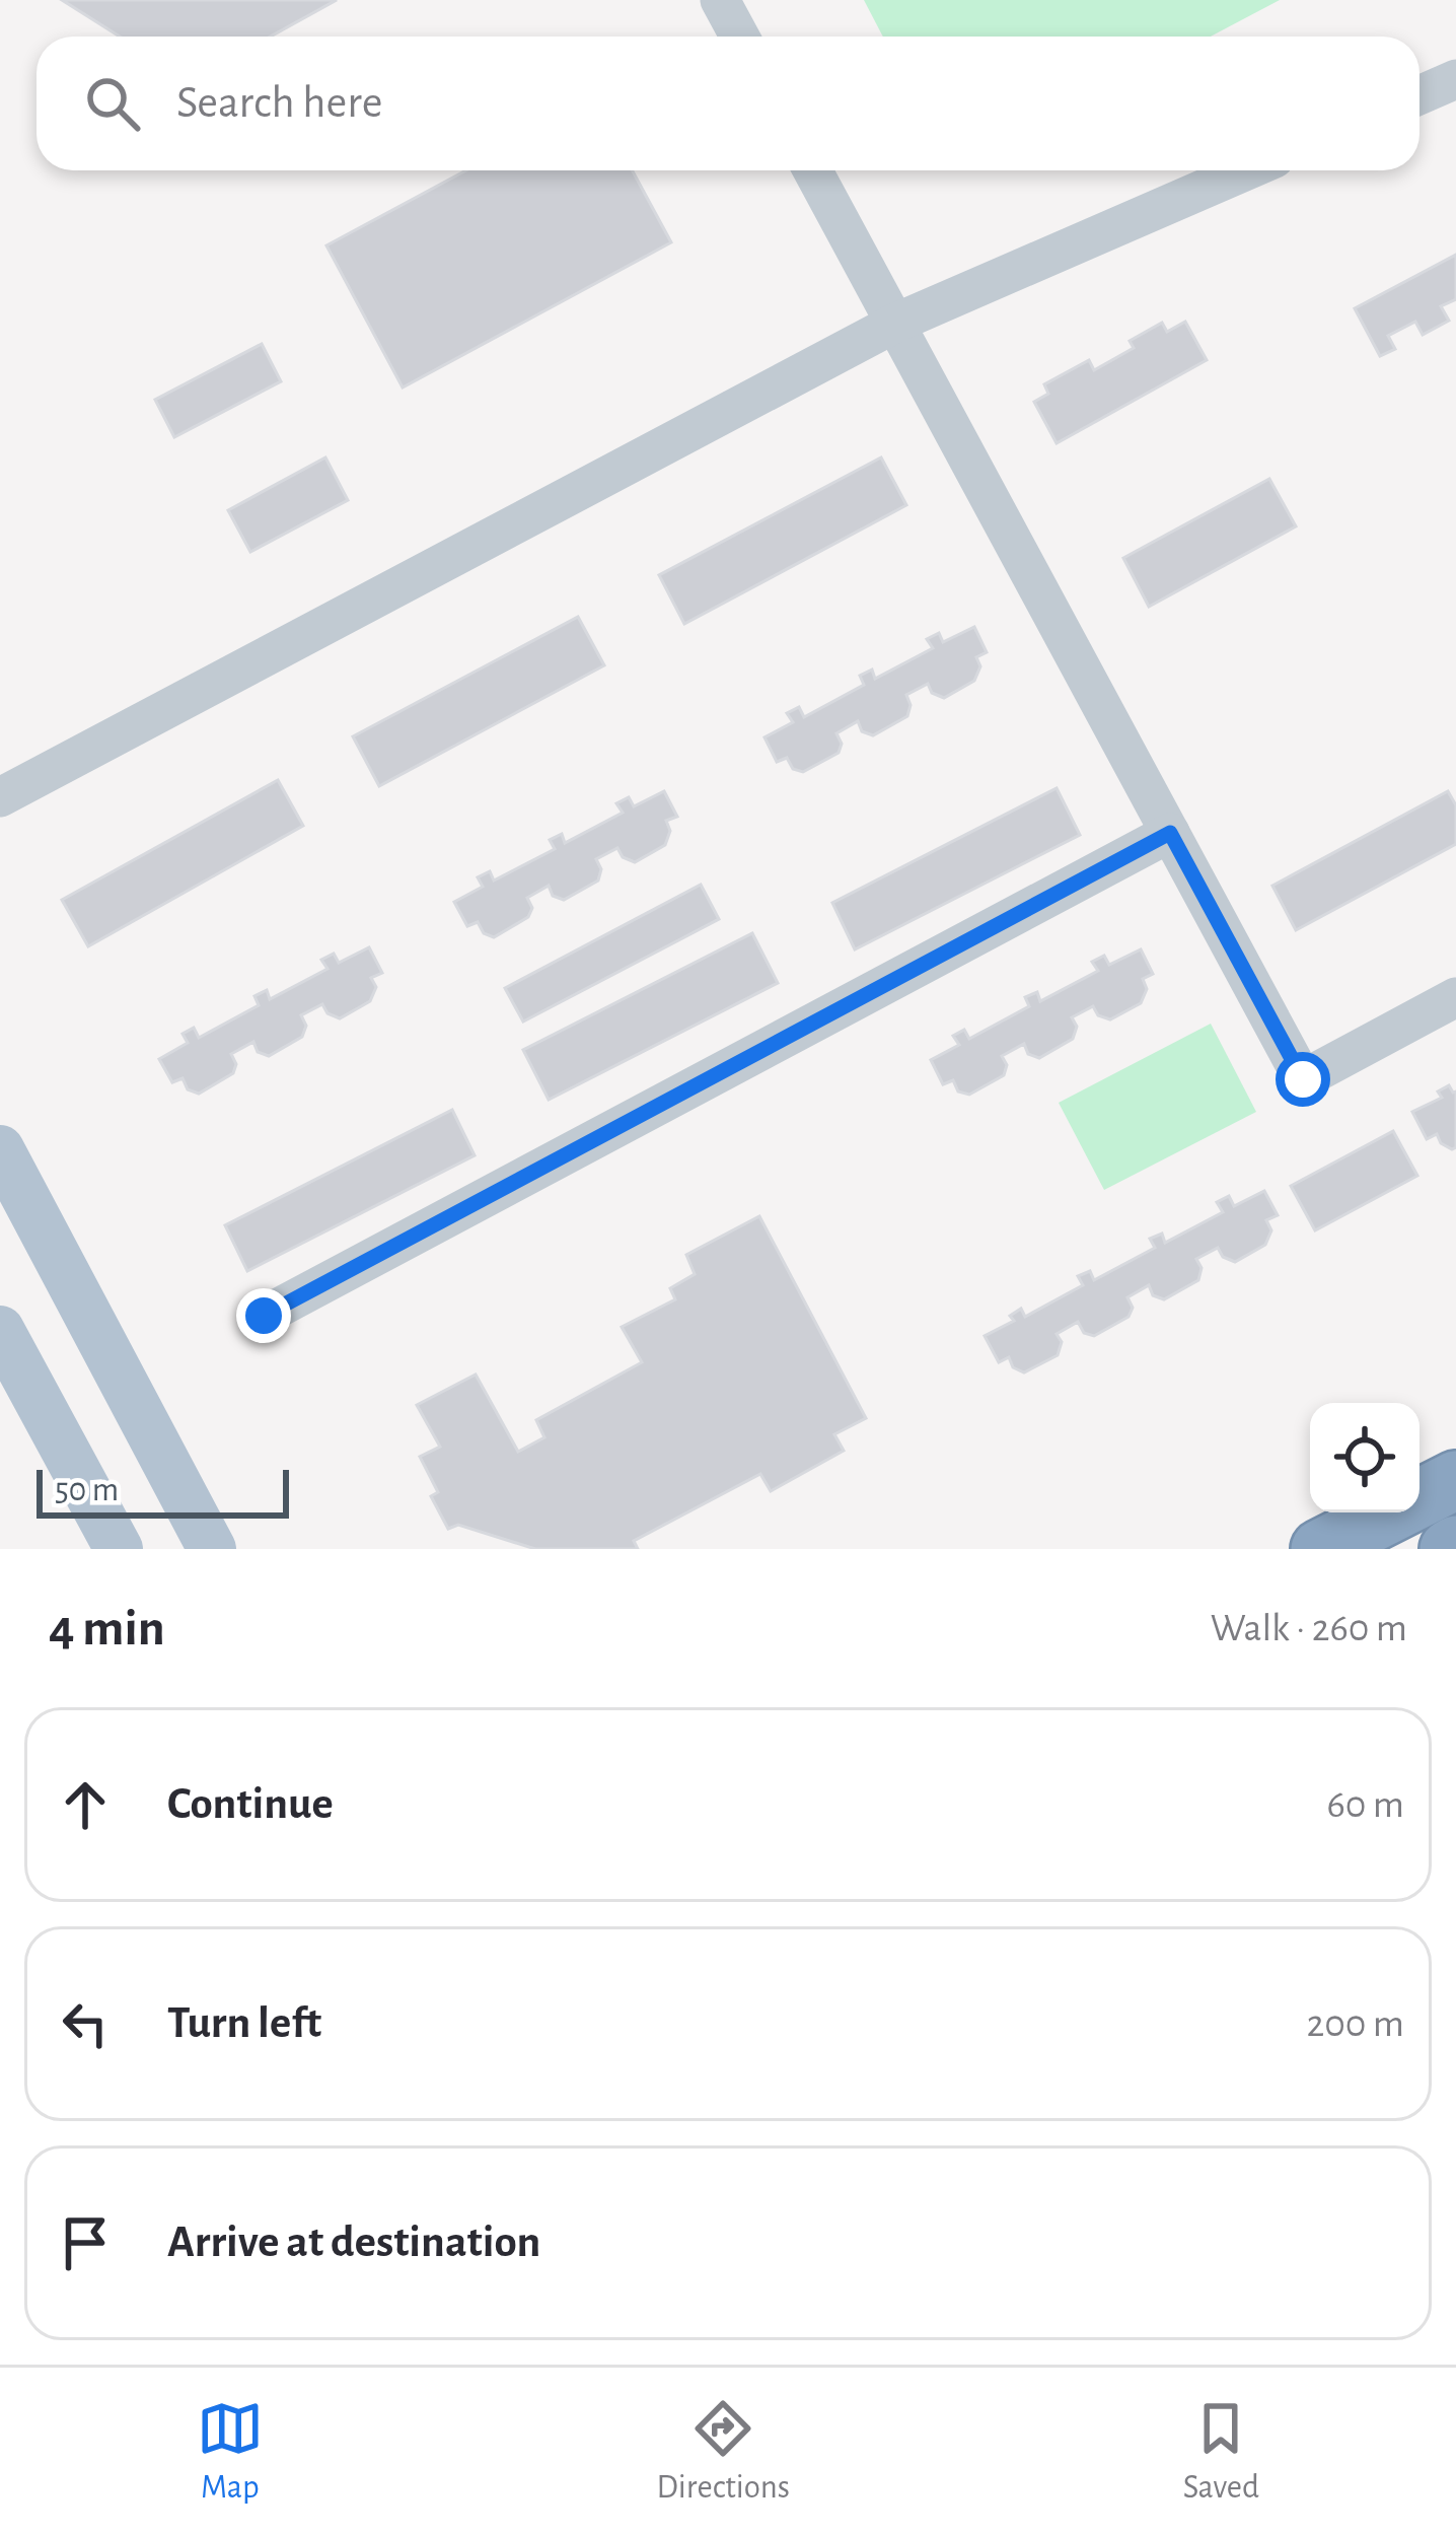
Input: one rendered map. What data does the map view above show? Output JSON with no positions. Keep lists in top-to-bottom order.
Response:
{
  "scale_bar": "50 m",
  "page": {
    "search": "Search here",
    "scale": "50 m",
    "heading": ["4 min", "Walk · 260 m"],
    "list": [
      ["Continue", "60 m"],
      ["Turn left", "200 m"],
      "Arrive at destination"
    ],
    "nav": ["Map", "Directions", "Saved"]
  }
}
